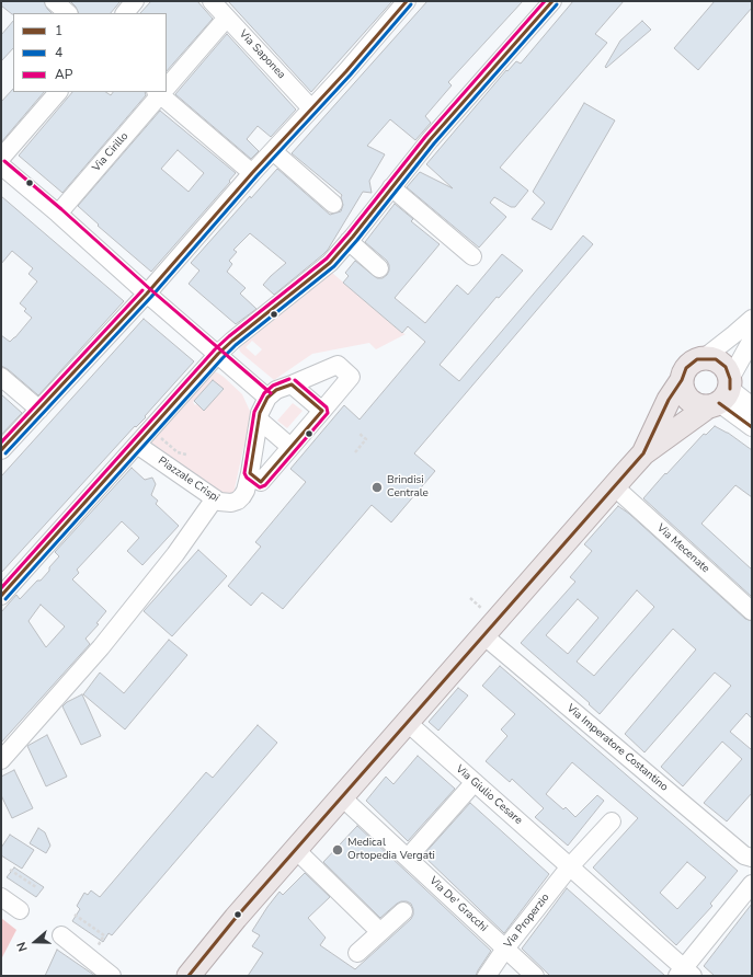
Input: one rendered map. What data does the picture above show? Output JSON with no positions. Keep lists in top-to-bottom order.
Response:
{
  "streets": {
    "street": [
      "Via Saponea",
      "Via Cirillo",
      "Piazzale Crispi",
      "Via Mecenate",
      "Via Imperatore Costantino",
      "Via Giulio Cesare",
      "Via De' Gracchi",
      "Via Properzio"
    ]
  },
  "crossings": [
    ["Via Saponea", "Via Cirillo"],
    ["Via Giulio Cesare", "Via Properzio"],
    ["Via De' Gracchi", "Via Properzio"]
  ],
  "places": ["Brindisi Centrale", "Medical Ortopedia Vergati"],
  "lines": ["transit line 1", "transit line AP", "transit line 4"],
  "legend": ["1", "4", "AP"],
  "north": "left"
}
